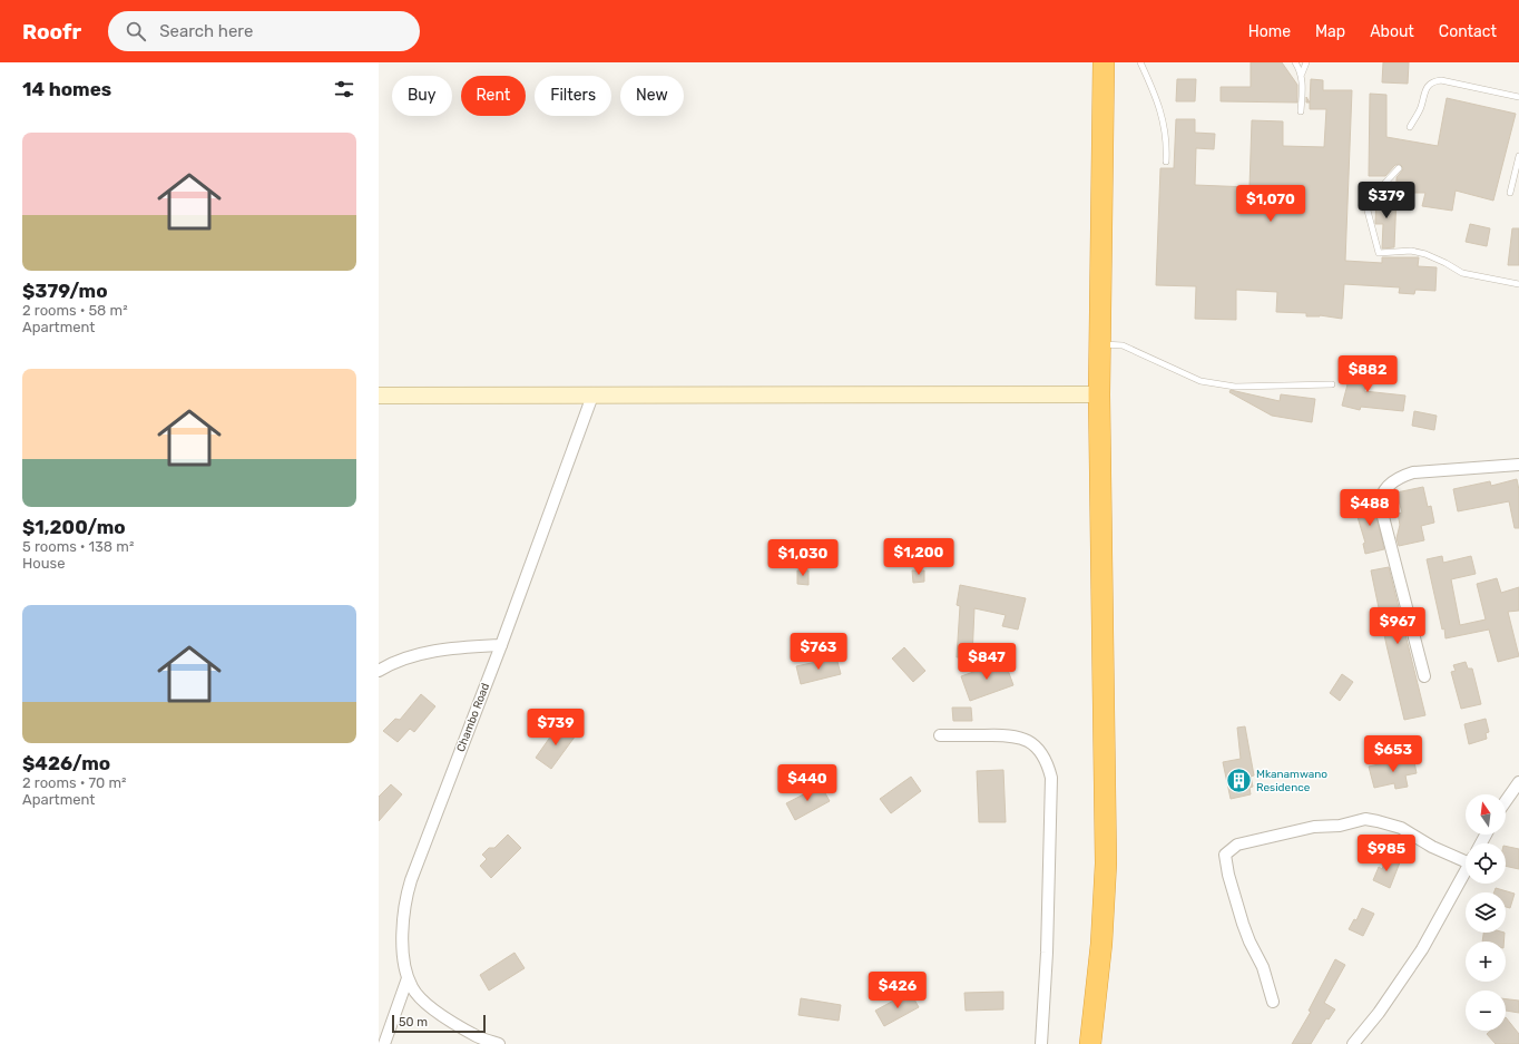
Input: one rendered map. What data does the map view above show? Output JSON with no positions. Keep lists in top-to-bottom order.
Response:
{
  "streets": {
    "street": ["Chambo Road"]
  },
  "places": {
    "building": ["Mkanamwano Residence"]
  },
  "scale_bar": "50 m",
  "north": "top",
  "page": {
    "header": "Roofr",
    "search": "Search here",
    "nav": [
      "Home",
      "Map",
      "About",
      "Contact"
    ],
    "heading": "14 homes",
    "chip": [
      "Buy",
      "Rent",
      "Filters",
      "New"
    ],
    "list": [
      {
        "name": "$379/mo",
        "note": "2 rooms · 58 m² · Apartment"
      },
      {
        "name": "$1,200/mo",
        "note": "5 rooms · 138 m² · House"
      },
      {
        "name": "$426/mo",
        "note": "2 rooms · 70 m² · Apartment"
      }
    ],
    "price": [
      "$379",
      "$1,070",
      "$882",
      "$488",
      "$1,200",
      "$1,030",
      "$967",
      "$763",
      "$847",
      "$739",
      "$653",
      "$440",
      "$985",
      "$426"
    ],
    "map_buttons": ["+", "−"],
    "scale": "50 m"
  }
}
